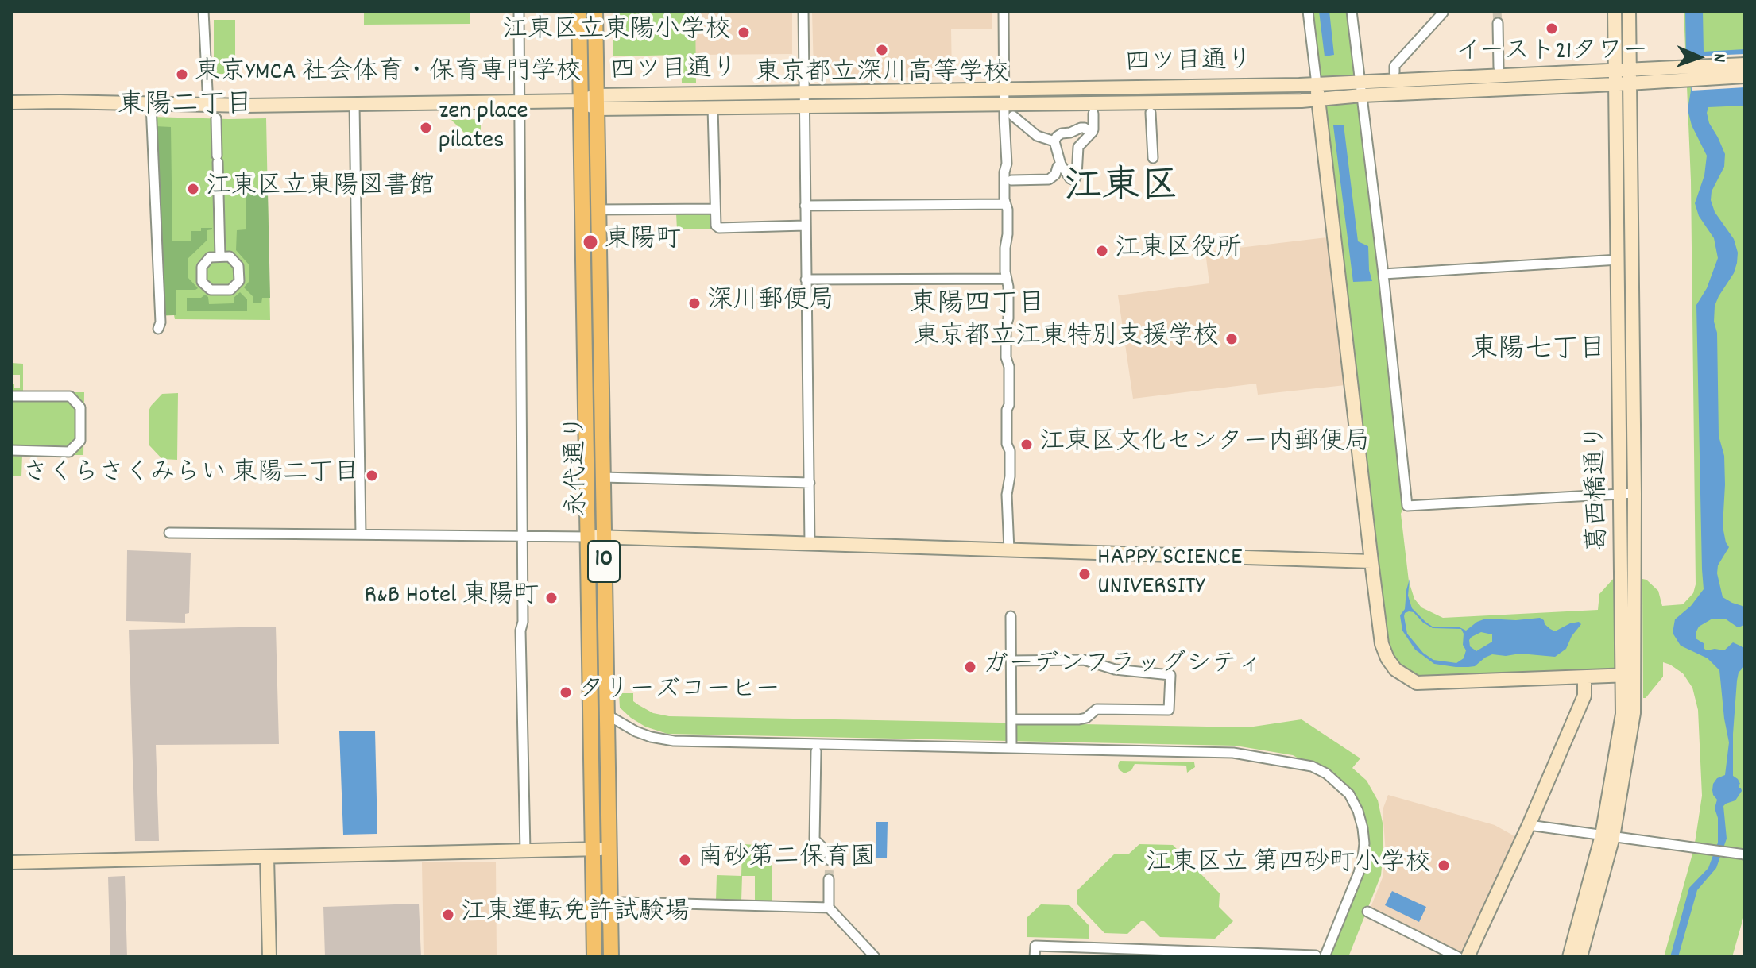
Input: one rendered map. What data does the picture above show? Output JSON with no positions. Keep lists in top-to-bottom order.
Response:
{
  "streets": {
    "main road": [
      "四ツ目通り",
      "永代通り",
      "葛西橋通り",
      "10"
    ]
  },
  "crossings": [
    ["四ツ目通り", "永代通り"],
    ["四ツ目通り", "葛西橋通り"]
  ],
  "districts": [
    "東陽二丁目",
    "江東区",
    "東陽四丁目",
    "東陽七丁目"
  ],
  "places": [
    "イースト21タワー",
    "江東区立東陽小学校",
    "東京都立深川高等学校",
    "東京YMCA 社会体育・保育専門学校",
    "zen place pilates",
    "江東区立東陽図書館",
    "東陽町",
    "江東区役所",
    "深川郵便局",
    "東京都立江東特別支援学校",
    "江東区文化センター内郵便局",
    "さくらさくみらい 東陽二丁目",
    "HAPPY SCIENCE UNIVERSITY",
    "R&B Hotel 東陽町",
    "ガーデンフラッグシティ",
    "タリーズコーヒー",
    "南砂第二保育園",
    "江東区立 第四砂町小学校",
    "江東運転免許試験場"
  ],
  "north": "right"
}
